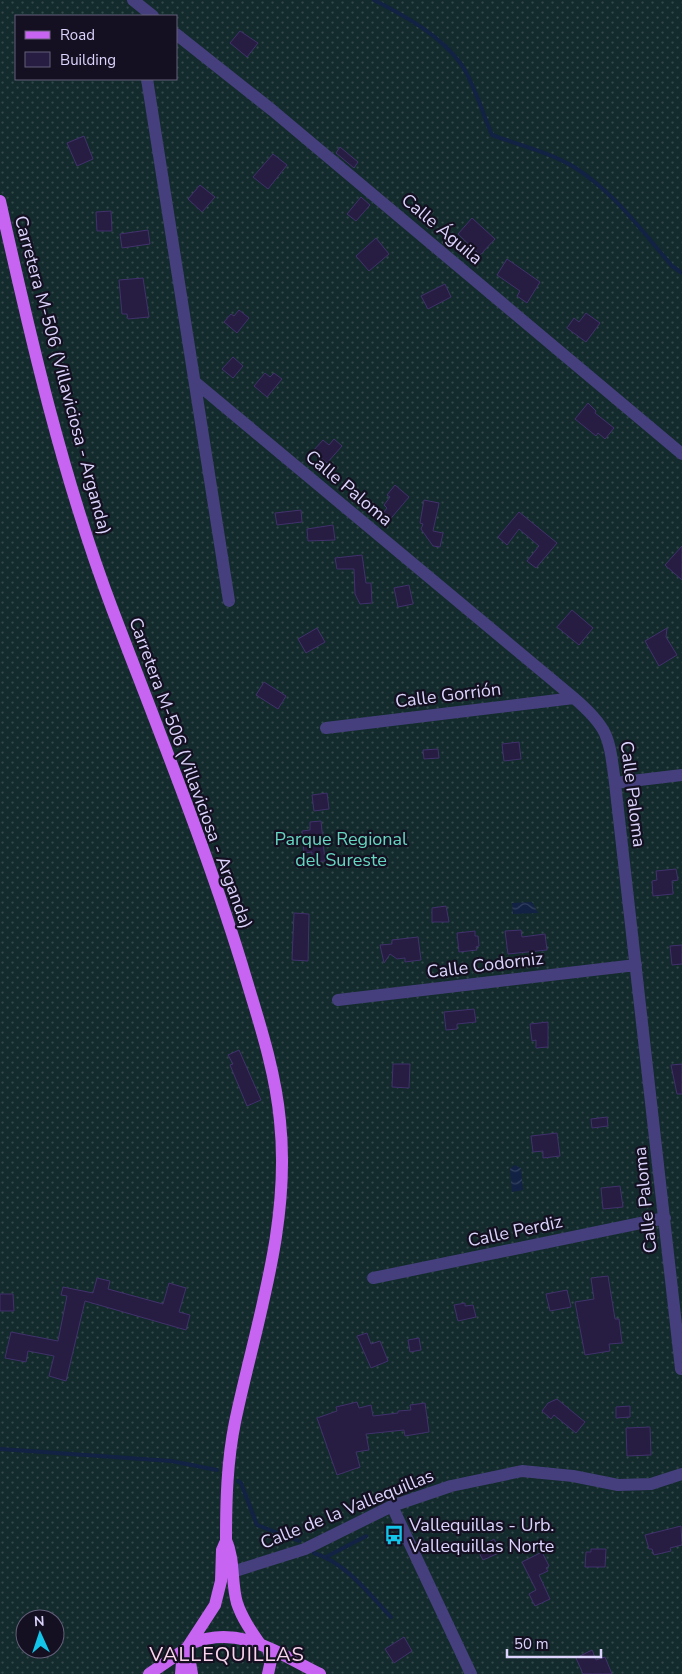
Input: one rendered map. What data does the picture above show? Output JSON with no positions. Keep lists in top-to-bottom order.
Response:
{
  "streets": {
    "main road": ["Carretera M-506 (Villaviciosa - Arganda)"],
    "street": [
      "Calle Águila",
      "Calle Paloma",
      "Calle Gorrión",
      "Calle Codorniz",
      "Calle Perdiz",
      "Calle de la Vallequillas"
    ]
  },
  "crossings": [
    ["Calle Paloma", "Calle Gorrión"],
    ["Calle Paloma", "Calle Codorniz"],
    ["Calle Paloma", "Calle Perdiz"]
  ],
  "districts": ["VALLEQUILLAS"],
  "parks": ["Parque Regional del Sureste"],
  "places": {
    "bus stop": ["Vallequillas - Urb. Vallequillas Norte"]
  },
  "legend": ["Road", "Building"],
  "scale_bar": "50 m",
  "north": "top"
}
